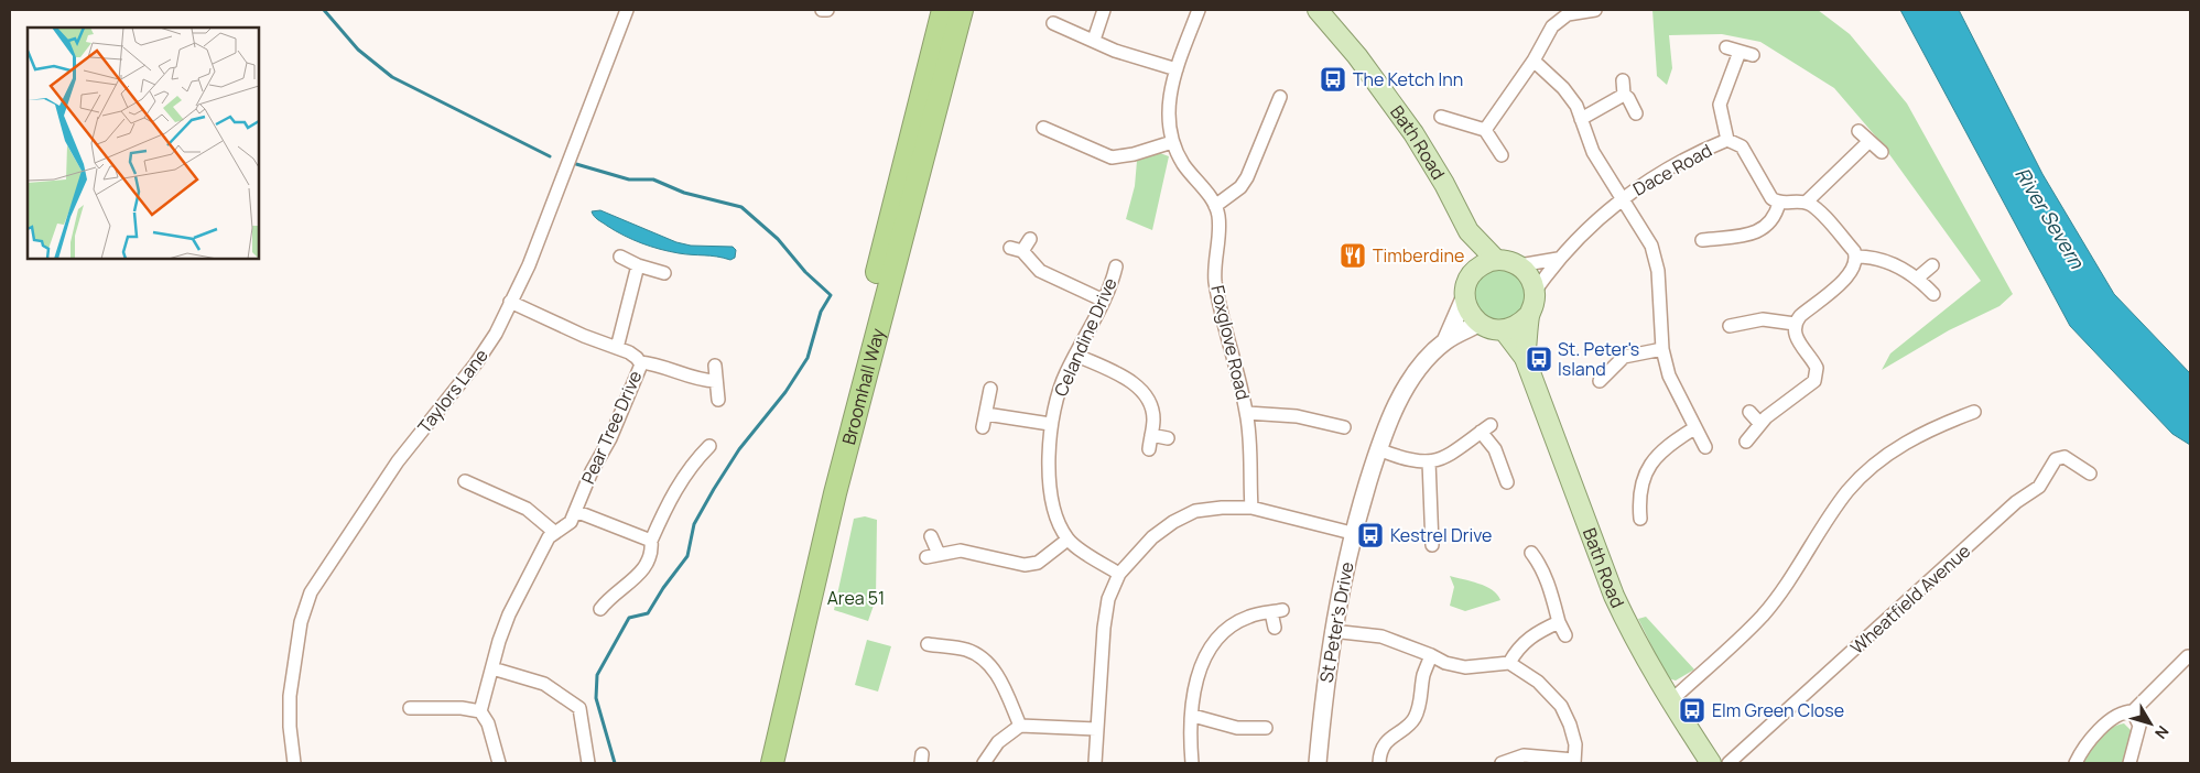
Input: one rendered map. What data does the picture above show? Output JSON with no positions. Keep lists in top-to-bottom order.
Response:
{
  "streets": {
    "highway": ["Broomhall Way"],
    "main road": ["Bath Road"],
    "street": [
      "Dace Road",
      "Celandine Drive",
      "Foxglove Road",
      "Taylors Lane",
      "Pear Tree Drive",
      "Wheatfield Avenue",
      "St Peter's Drive"
    ]
  },
  "crossings": [
    ["Bath Road", "Dace Road"],
    ["Bath Road", "St Peter's Drive"],
    ["Dace Road", "St Peter's Drive"],
    ["Taylors Lane", "Pear Tree Drive"]
  ],
  "water": ["River Severn"],
  "parks": ["Area 51"],
  "places": {
    "bus stop": [
      "The Ketch Inn",
      "St. Peter's Island",
      "Kestrel Drive",
      "Elm Green Close"
    ],
    "restaurant": ["Timberdine"]
  },
  "north": "bottom right"
}
